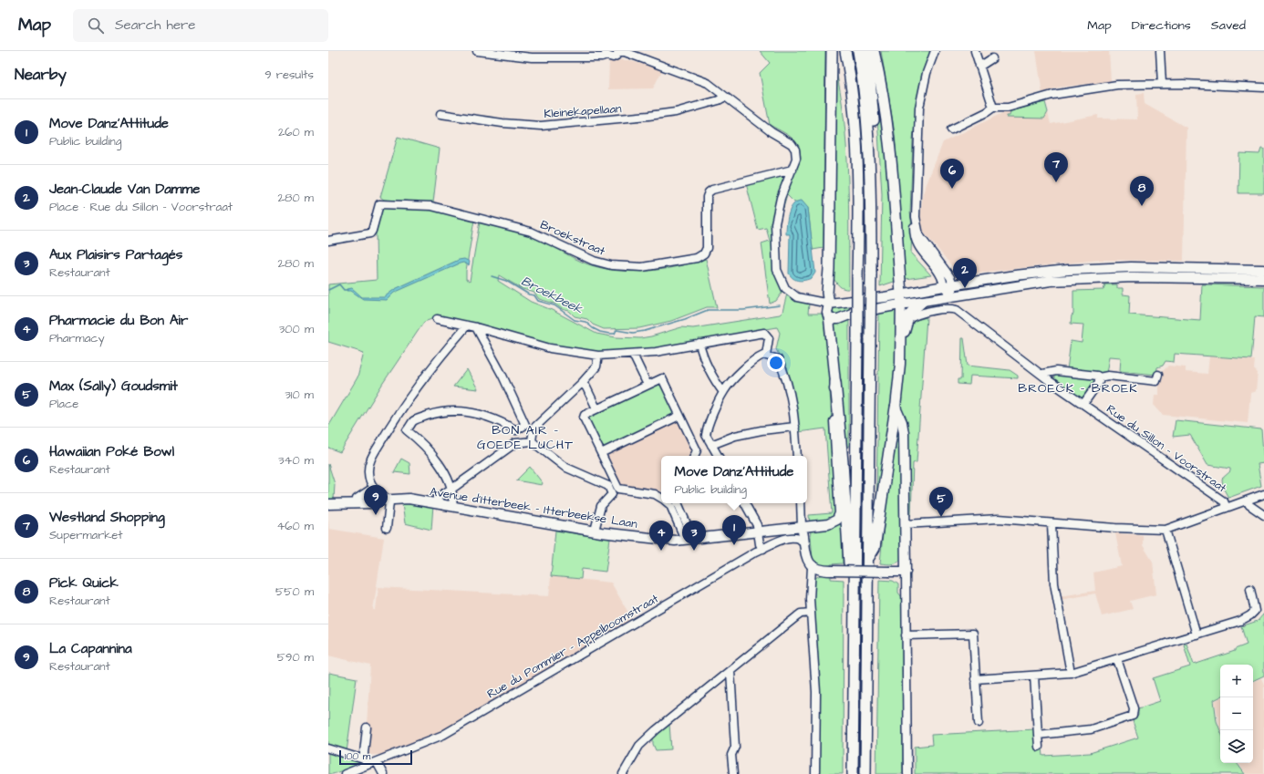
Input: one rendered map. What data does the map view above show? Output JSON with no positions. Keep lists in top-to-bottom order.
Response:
{
  "streets": {
    "main road": ["Avenue d'Itterbeek - Itterbeekse Laan"],
    "street": [
      "Kleinekapellaan",
      "Broekstraat",
      "Rue du Sillon - Voorstraat",
      "Rue du Pommier - Appelboomstraat"
    ]
  },
  "districts": ["BROECK - BROEK", "BON AIR - GOEDE LUCHT"],
  "water": ["Broekbeek"],
  "scale_bar": "100 m",
  "page": {
    "header": "Map",
    "search": "Search here",
    "nav": ["Map", "Directions", "Saved"],
    "heading": ["Nearby", "9 results"],
    "list": [
      {
        "mark": "1",
        "name": "Move Danz’Attitude",
        "note": "Public building",
        "value": "260 m"
      },
      {
        "mark": "2",
        "name": "Jean-Claude Van Damme",
        "note": "Place · Rue du Sillon - Voorstraat",
        "value": "280 m"
      },
      {
        "mark": "3",
        "name": "Aux Plaisirs Partagés",
        "note": "Restaurant",
        "value": "280 m"
      },
      {
        "mark": "4",
        "name": "Pharmacie du Bon Air",
        "note": "Pharmacy",
        "value": "300 m"
      },
      {
        "mark": "5",
        "name": "Max (Sally) Goudsmit",
        "note": "Place",
        "value": "310 m"
      },
      {
        "mark": "6",
        "name": "Hawaiian Poké Bowl",
        "note": "Restaurant",
        "value": "340 m"
      },
      {
        "mark": "7",
        "name": "Westland Shopping",
        "note": "Supermarket",
        "value": "460 m"
      },
      {
        "mark": "8",
        "name": "Pick Quick",
        "note": "Restaurant",
        "value": "550 m"
      },
      {
        "mark": "9",
        "name": "La Capannina",
        "note": "Restaurant",
        "value": "590 m"
      }
    ],
    "pins": [
      "7",
      "6",
      "8",
      "2",
      "9",
      "5",
      "1",
      "3",
      "4"
    ],
    "popup": ["Move Danz’Attitude", "Public building"],
    "map_buttons": ["+", "−"],
    "scale": "100 m"
  }
}
